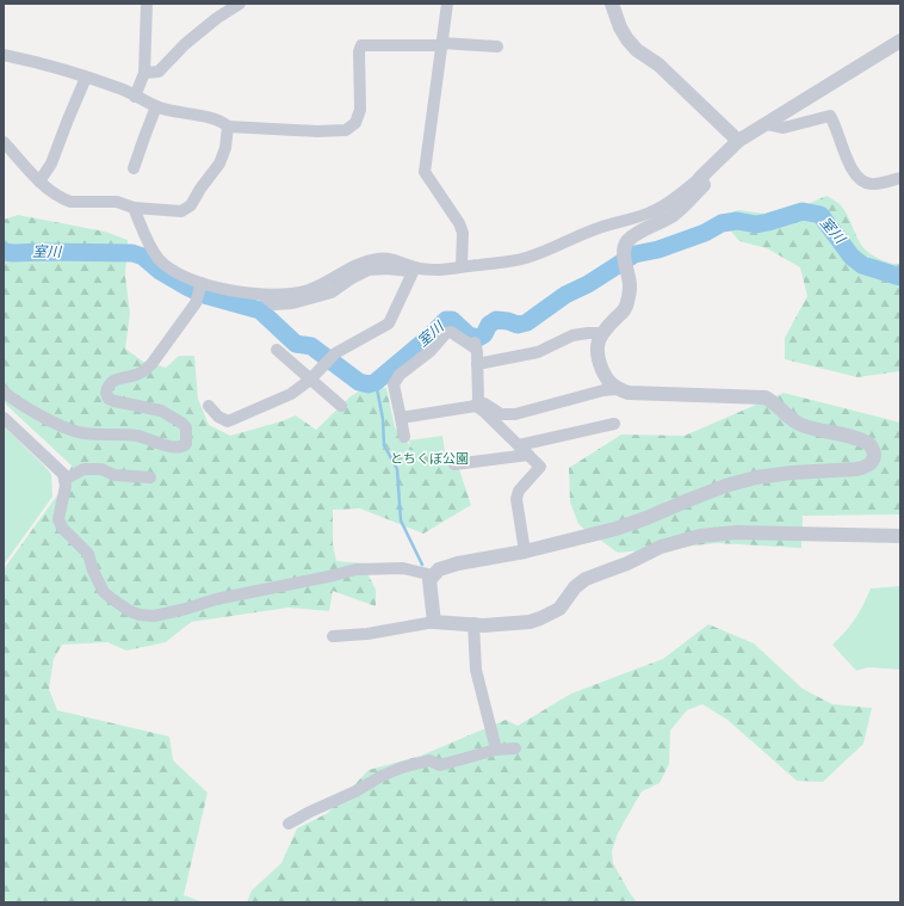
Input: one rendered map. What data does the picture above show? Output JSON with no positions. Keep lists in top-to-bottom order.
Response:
{
  "water": ["室川"],
  "parks": ["とちくぼ公園"]
}
